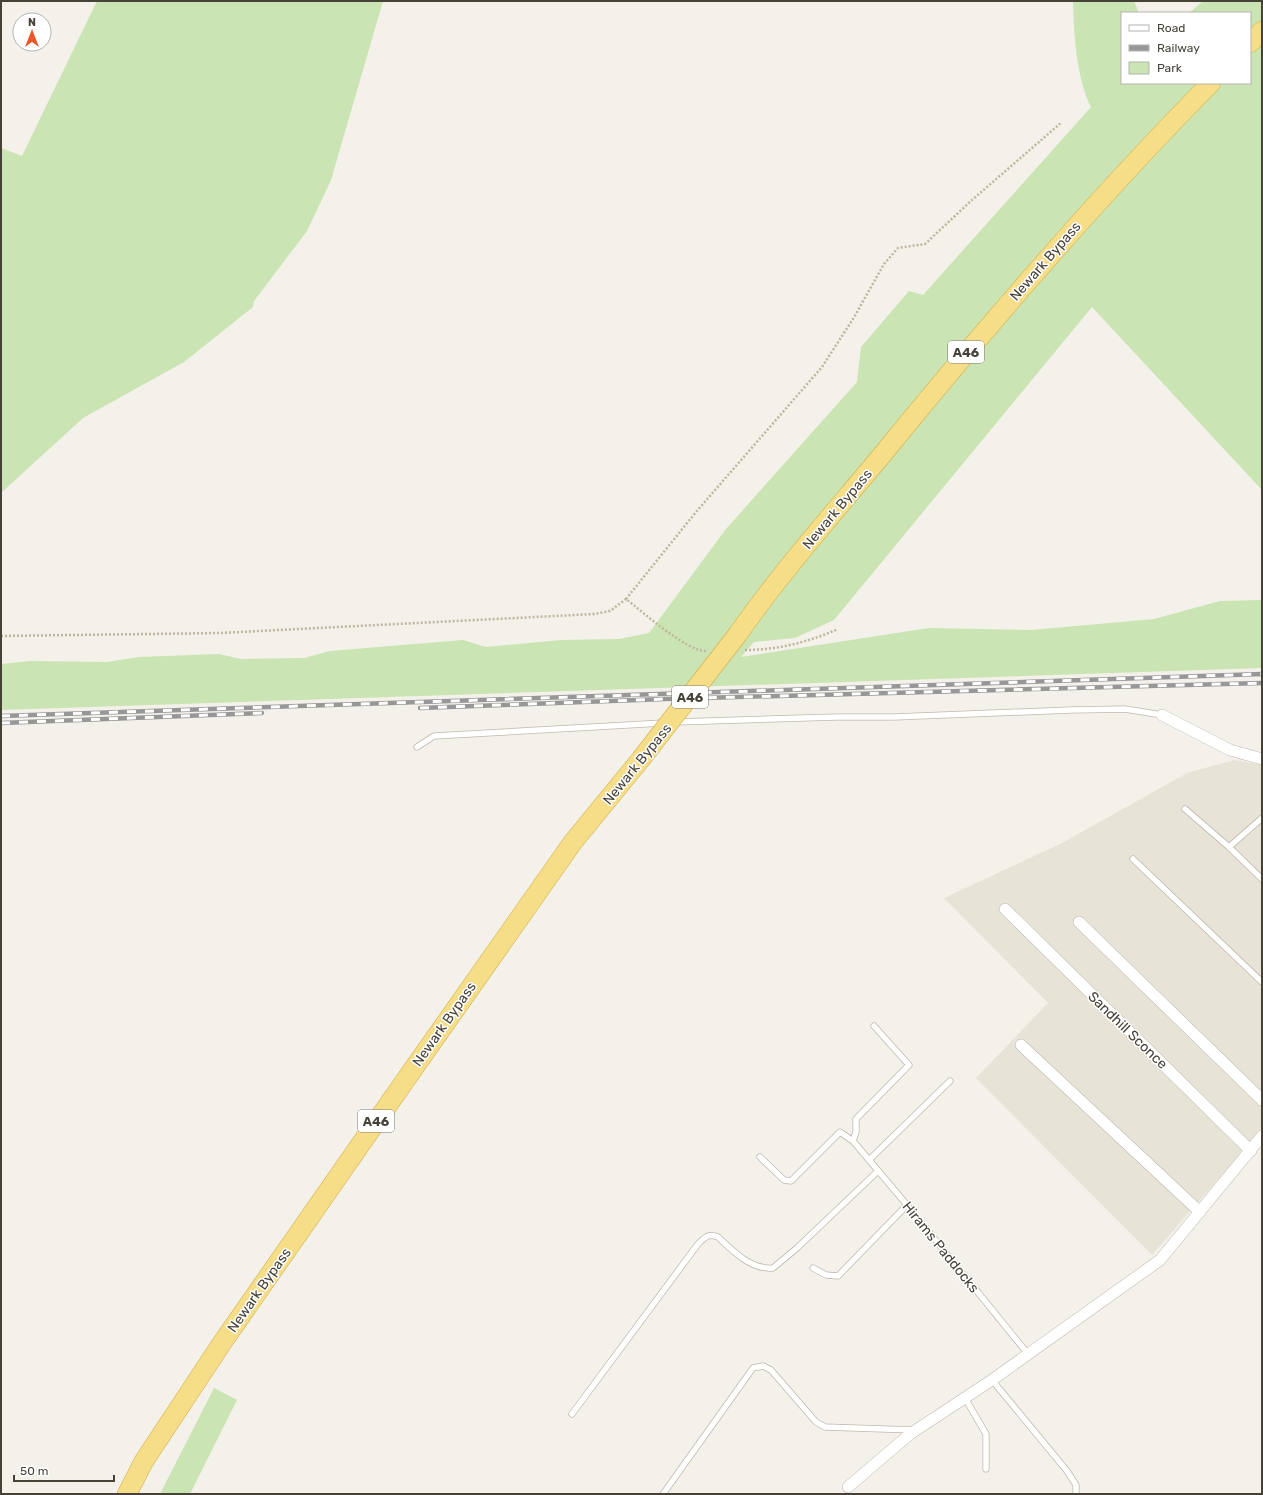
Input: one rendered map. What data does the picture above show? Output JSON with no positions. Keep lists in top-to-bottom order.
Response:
{
  "streets": {
    "highway": ["Newark Bypass", "A46"],
    "street": ["Sandhill Sconce"],
    "lane": ["Hirams Paddocks"]
  },
  "legend": ["Road", "Railway", "Park"],
  "scale_bar": "50 m",
  "north": "top"
}
